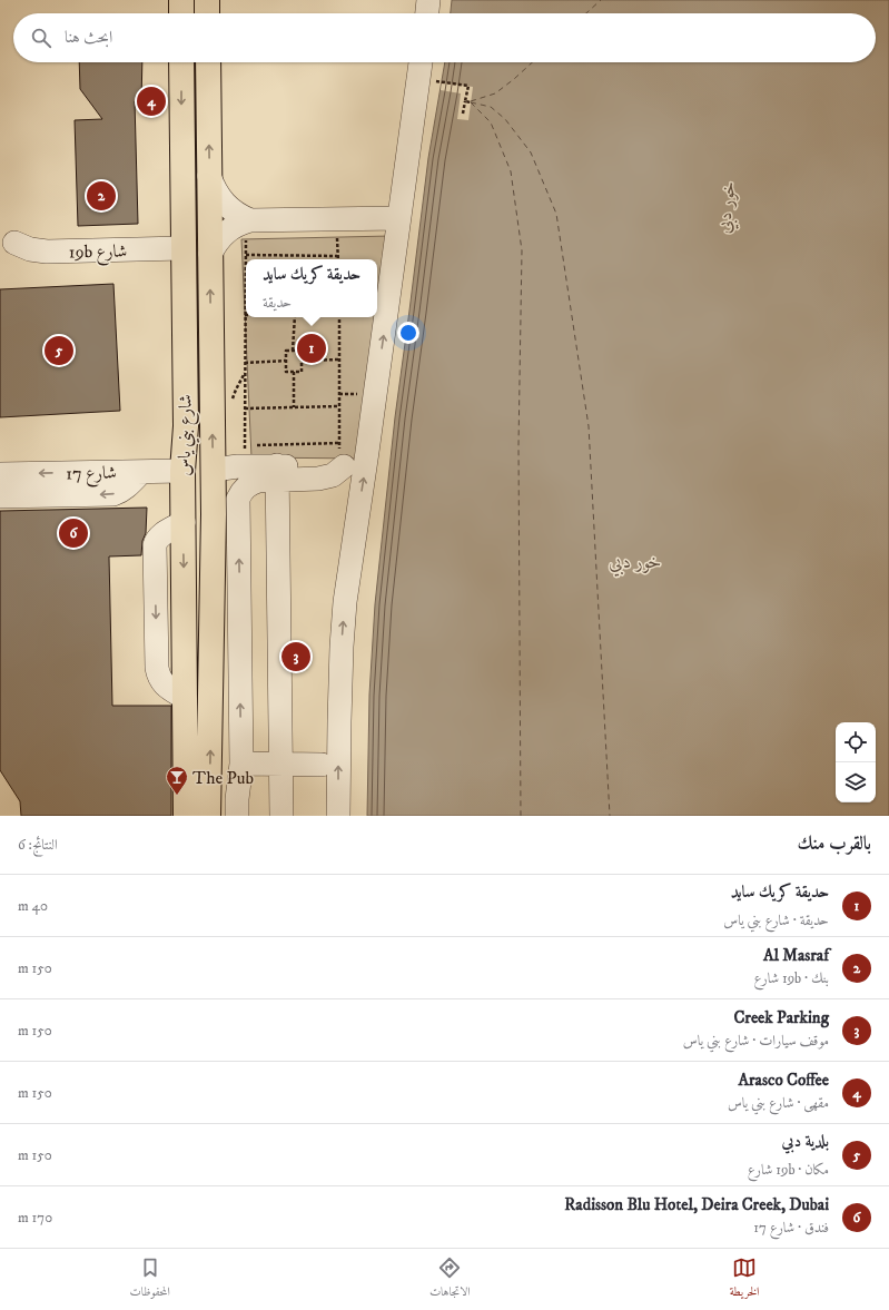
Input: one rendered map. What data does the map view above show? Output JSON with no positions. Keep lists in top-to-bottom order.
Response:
{
  "streets": {
    "main road": ["شارع بني ياس"],
    "street": ["19b شارع", "شارع 17"]
  },
  "crossings": [
    ["19b شارع", "شارع بني ياس"],
    ["شارع بني ياس", "شارع 17"]
  ],
  "water": ["خور دبي"],
  "places": {
    "bar": ["The Pub"]
  },
  "page": {
    "search": "ابحث هنا",
    "pins": [
      "4",
      "2",
      "1",
      "5",
      "6",
      "3"
    ],
    "popup": ["حديقة كريك سايد", "حديقة"],
    "heading": ["بالقرب منك", "النتائج: 6"],
    "list": [
      {
        "mark": "1",
        "name": "حديقة كريك سايد",
        "note": "حديقة · شارع بني ياس",
        "value": "40 m"
      },
      {
        "mark": "2",
        "name": "Al Masraf",
        "note": "بنك · 19b شارع",
        "value": "150 m"
      },
      {
        "mark": "3",
        "name": "Creek Parking",
        "note": "موقف سيارات · شارع بني ياس",
        "value": "150 m"
      },
      {
        "mark": "4",
        "name": "Arasco Coffee",
        "note": "مقهى · شارع بني ياس",
        "value": "150 m"
      },
      {
        "mark": "5",
        "name": "بلدية دبي",
        "note": "مكان · 19b شارع",
        "value": "150 m"
      },
      {
        "mark": "6",
        "name": "Radisson Blu Hotel, Deira Creek, Dubai",
        "note": "فندق · شارع 17",
        "value": "170 m"
      }
    ],
    "nav": ["الخريطة", "الاتجاهات", "المحفوظات"]
  }
}
